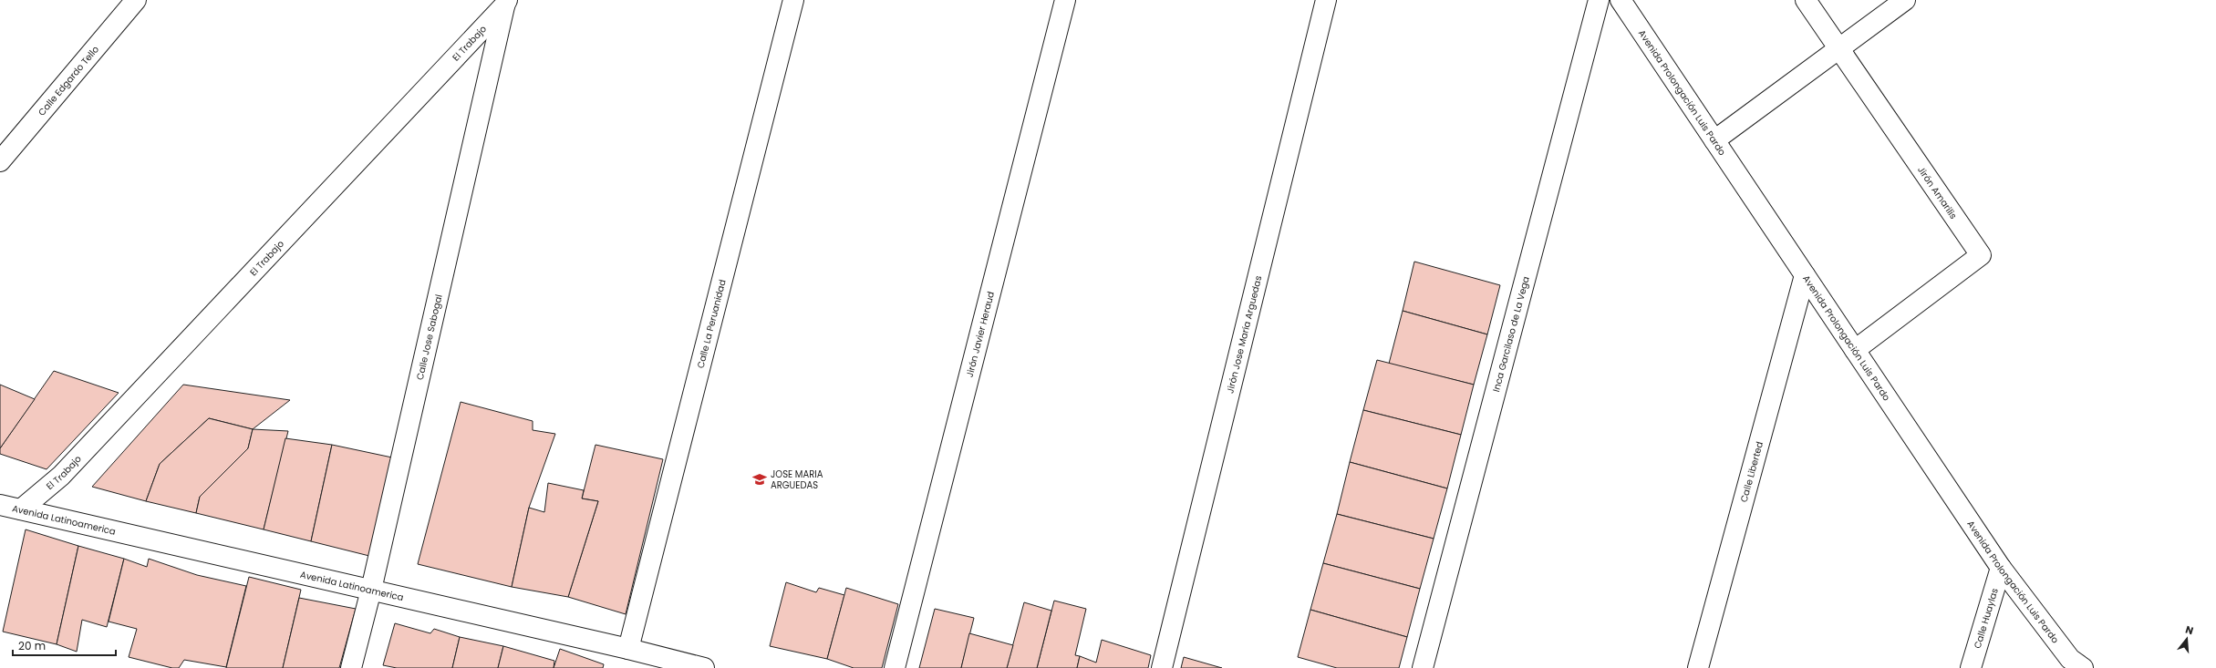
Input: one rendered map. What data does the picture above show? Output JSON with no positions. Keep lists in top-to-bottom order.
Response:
{
  "streets": {
    "street": [
      "El Trabajo",
      "Calle Edgardo Tello",
      "Avenida Prolongación Luis Pardo",
      "Jirón Amarilis",
      "Calle La Peruanidad",
      "Jirón Javier Heraud",
      "Jirón Jose María Arguedas",
      "Inca Garcilaso de La Vega",
      "Calle Jose Sabogal",
      "Calle Liberted",
      "Avenida Latinoamerica",
      "Calle Huaylas"
    ]
  },
  "crossings": [
    ["El Trabajo", "Calle Jose Sabogal"],
    ["El Trabajo", "Avenida Latinoamerica"],
    ["Avenida Prolongación Luis Pardo", "Jirón Amarilis"],
    ["Avenida Prolongación Luis Pardo", "Calle Liberted"],
    ["Avenida Prolongación Luis Pardo", "Calle Huaylas"],
    ["Calle La Peruanidad", "Avenida Latinoamerica"],
    ["Calle Jose Sabogal", "Avenida Latinoamerica"]
  ],
  "places": {
    "school or university": ["JOSE MARIA ARGUEDAS"]
  },
  "scale_bar": "20 m",
  "north": "top"
}
